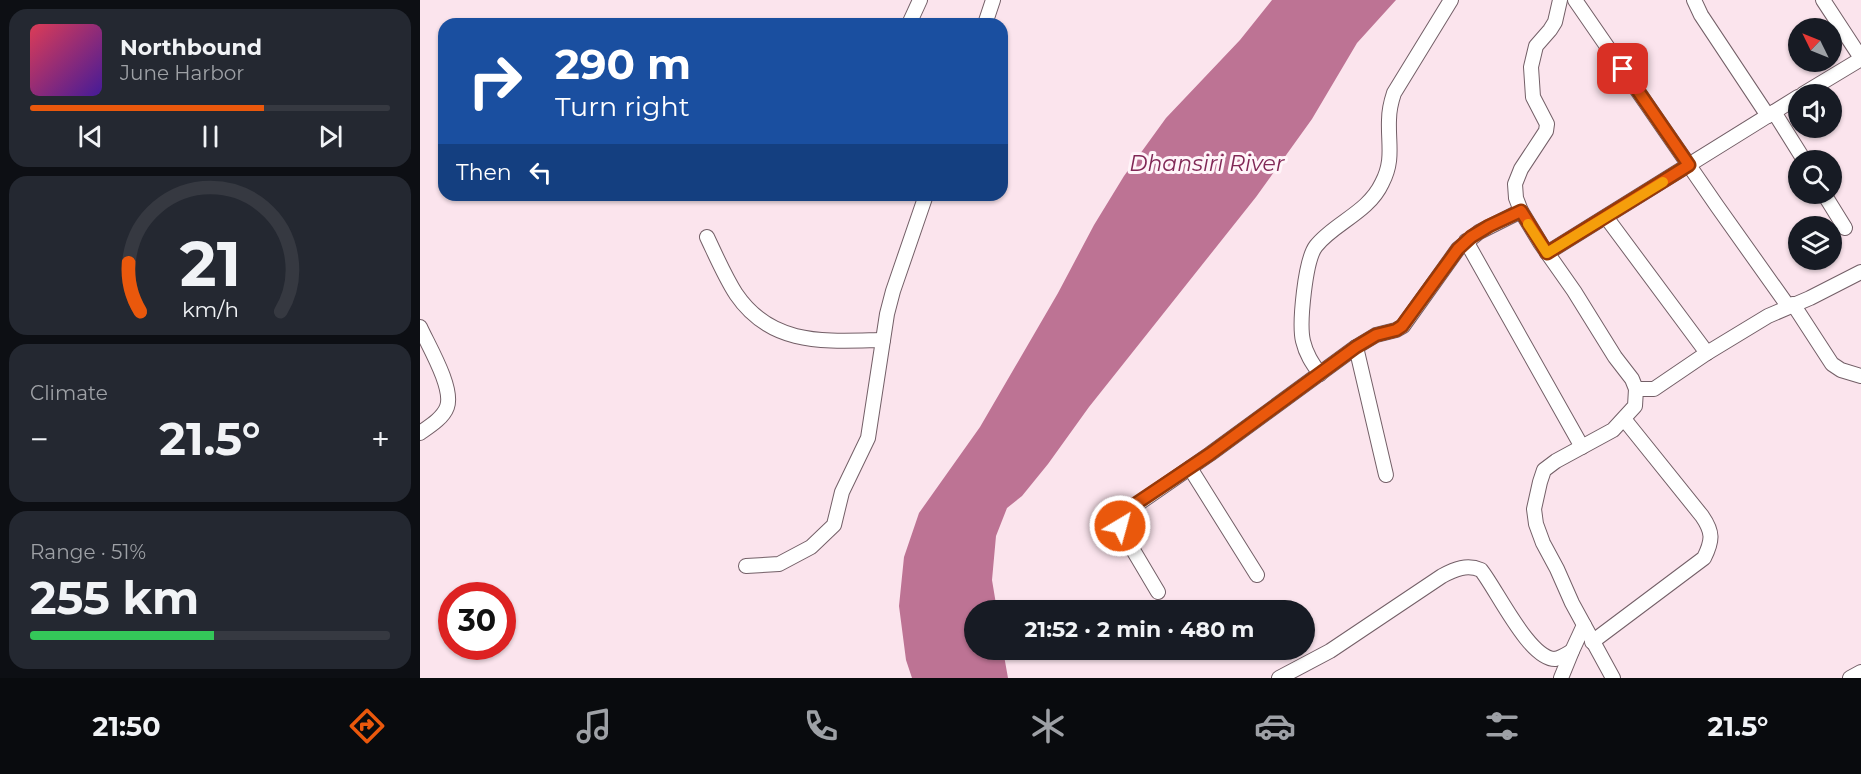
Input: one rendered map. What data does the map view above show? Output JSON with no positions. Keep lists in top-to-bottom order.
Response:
{
  "water": ["Dhansiri River"],
  "north": "top left",
  "page": {
    "turn": ["290 m", "Turn right"],
    "song": ["Northbound", "June Harbor"],
    "then": "Then",
    "tile": [
      "Climate",
      ["Range · 51%", "255 km"]
    ],
    "heat": ["−", "21.5°", "+"],
    "limit": "30",
    "trip": "21:52 · 2 min · 480 m",
    "tabs": ["21:50", "21.5°"],
    "gauge": ["21", "km/h"]
  }
}
